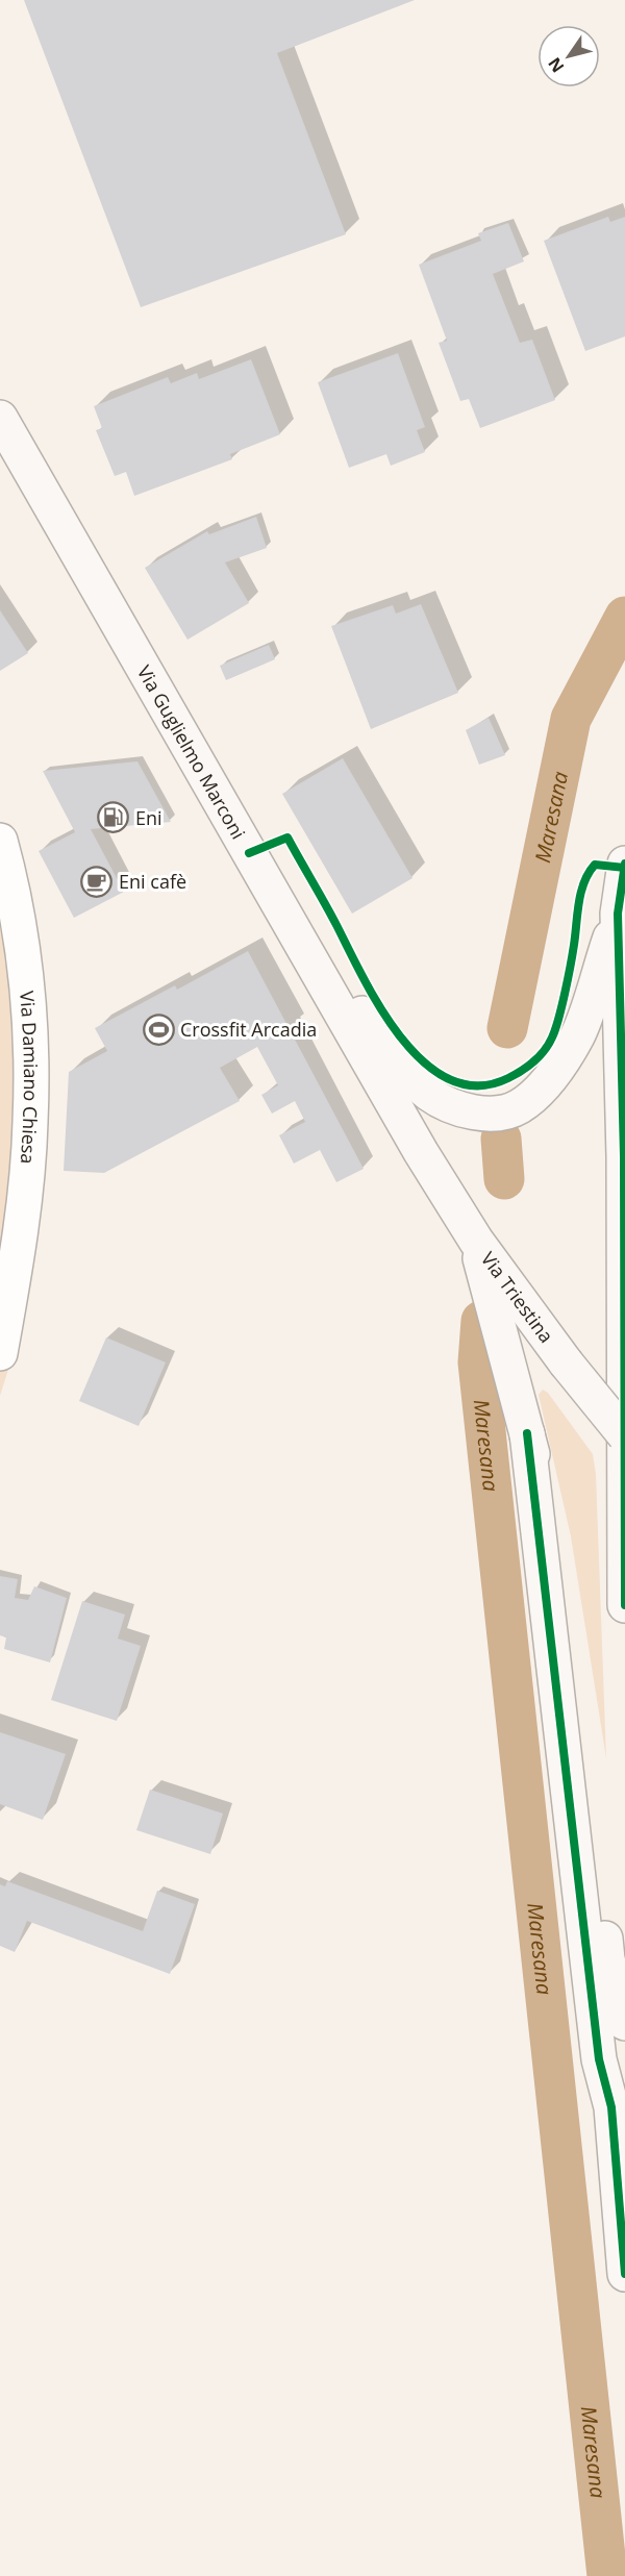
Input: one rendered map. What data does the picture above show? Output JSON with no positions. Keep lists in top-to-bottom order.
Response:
{
  "streets": {
    "street": ["Via Guglielmo Marconi", "Via Damiano Chiesa", "Via Triestina"]
  },
  "crossings": [
    ["Via Guglielmo Marconi", "Via Triestina"]
  ],
  "water": ["Maresana"],
  "places": {
    "fuel station": ["Eni"],
    "cafe": ["Eni cafè"],
    "sports": ["Crossfit Arcadia"]
  },
  "north": "bottom left"
}
